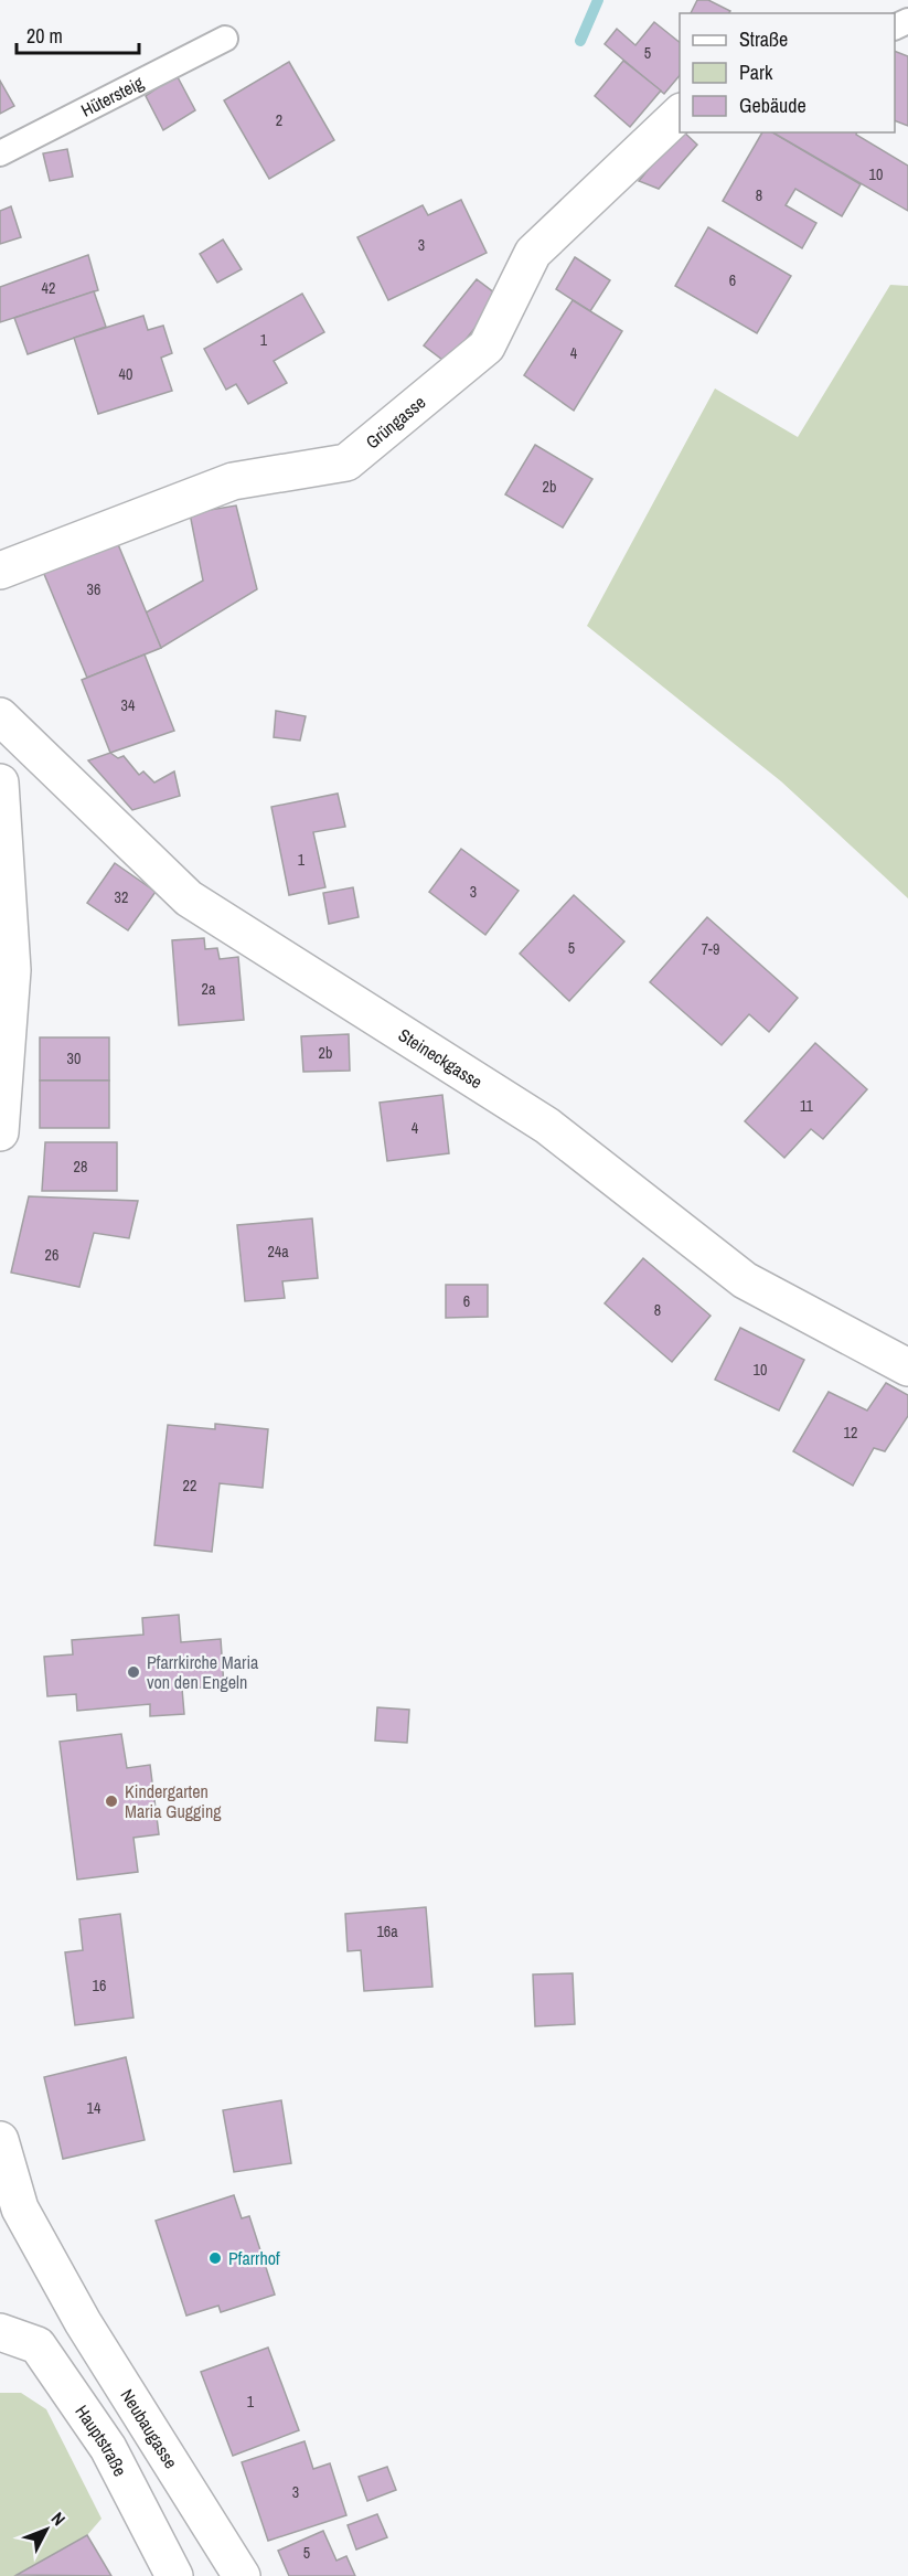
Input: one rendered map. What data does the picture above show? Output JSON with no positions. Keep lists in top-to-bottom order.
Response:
{
  "streets": {
    "street": [
      "Grüngasse",
      "Steineckgasse",
      "Neubaugasse",
      "Hauptstraße"
    ],
    "lane": ["Hütersteig"]
  },
  "places": ["Pfarrkirche Maria von den Engeln", "Kindergarten Maria Gugging", "Pfarrhof"],
  "house_numbers": [
    "5",
    "2",
    "10",
    "8",
    "3",
    "6",
    "42",
    "1",
    "4",
    "40",
    "2b",
    "36",
    "34",
    "1",
    "3",
    "32",
    "5",
    "7-9",
    "2a",
    "2b",
    "30",
    "11",
    "4",
    "28",
    "24a",
    "26",
    "6",
    "8",
    "10",
    "12",
    "22",
    "16a",
    "16",
    "14",
    "1",
    "3",
    "5"
  ],
  "legend": ["Straße", "Park", "Gebäude"],
  "scale_bar": "20 m",
  "north": "top right"
}
